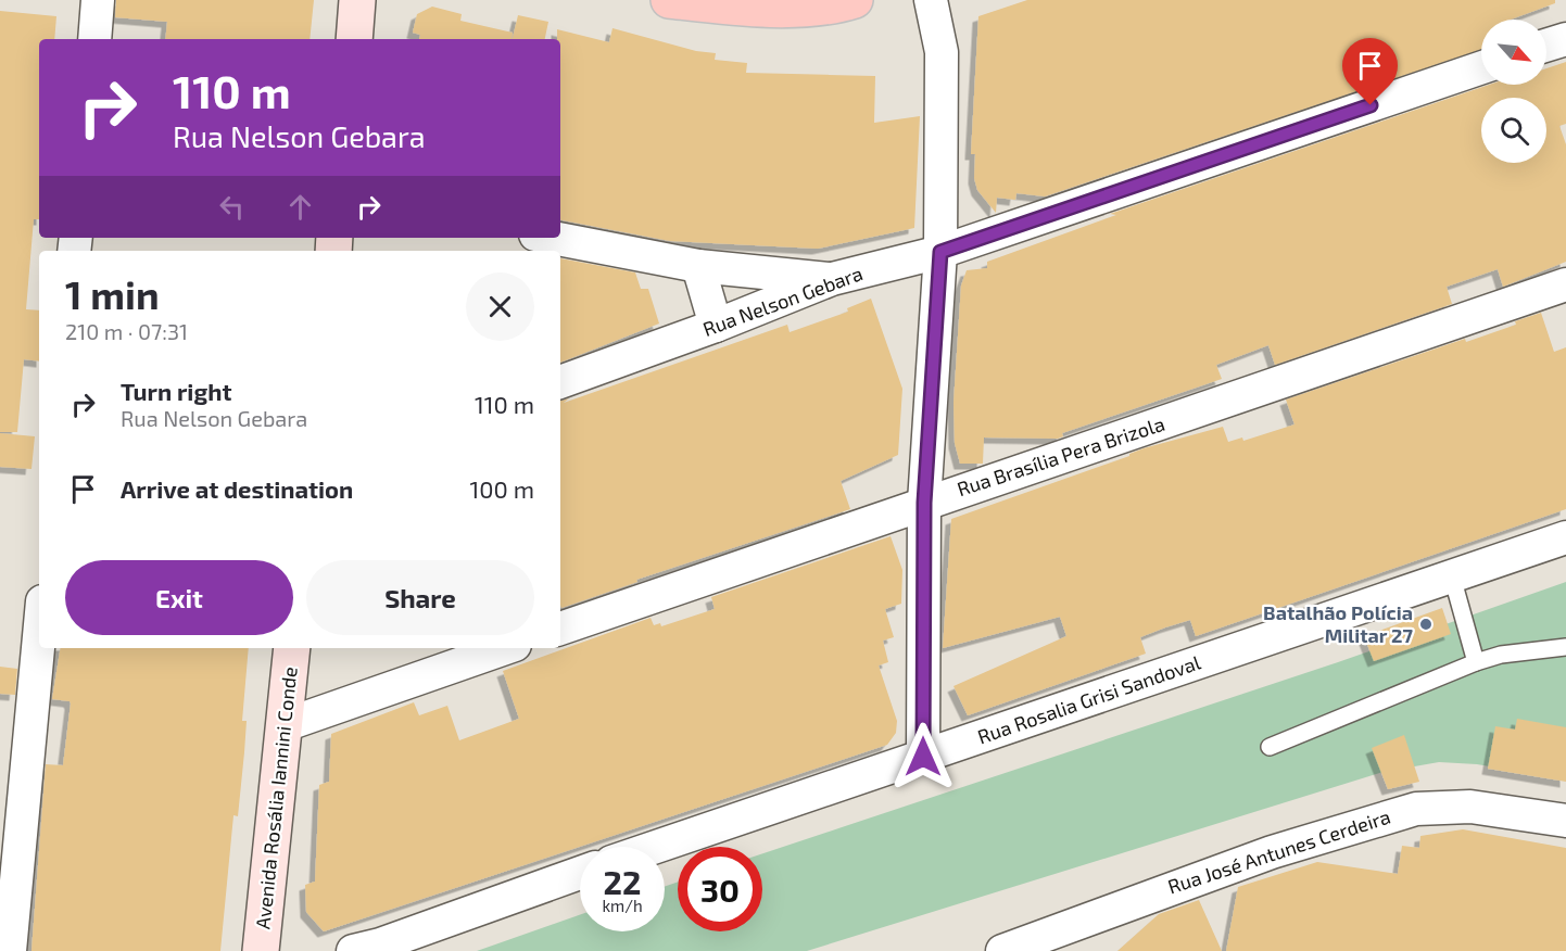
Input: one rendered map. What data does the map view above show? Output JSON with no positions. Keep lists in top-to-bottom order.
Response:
{
  "streets": {
    "street": [
      "Rua Nelson Gebara",
      "Rua Brasília Pera Brizola",
      "Rua Rosalia Grisi Sandoval",
      "Avenida Rosália Iannini Conde",
      "Rua José Antunes Cerdeira"
    ]
  },
  "places": ["Batalhão Polícia Militar 27"],
  "north": "bottom right",
  "page": {
    "turn": ["110 m", "Rua Nelson Gebara"],
    "heading": ["1 min", "210 m · 07:31"],
    "list": [
      {
        "name": "Turn right",
        "note": "Rua Nelson Gebara",
        "value": "110 m"
      },
      {
        "name": "Arrive at destination",
        "value": "100 m"
      }
    ],
    "buttons": ["Exit", "Share"],
    "speed": "22 km/h",
    "limit": "30"
  }
}
